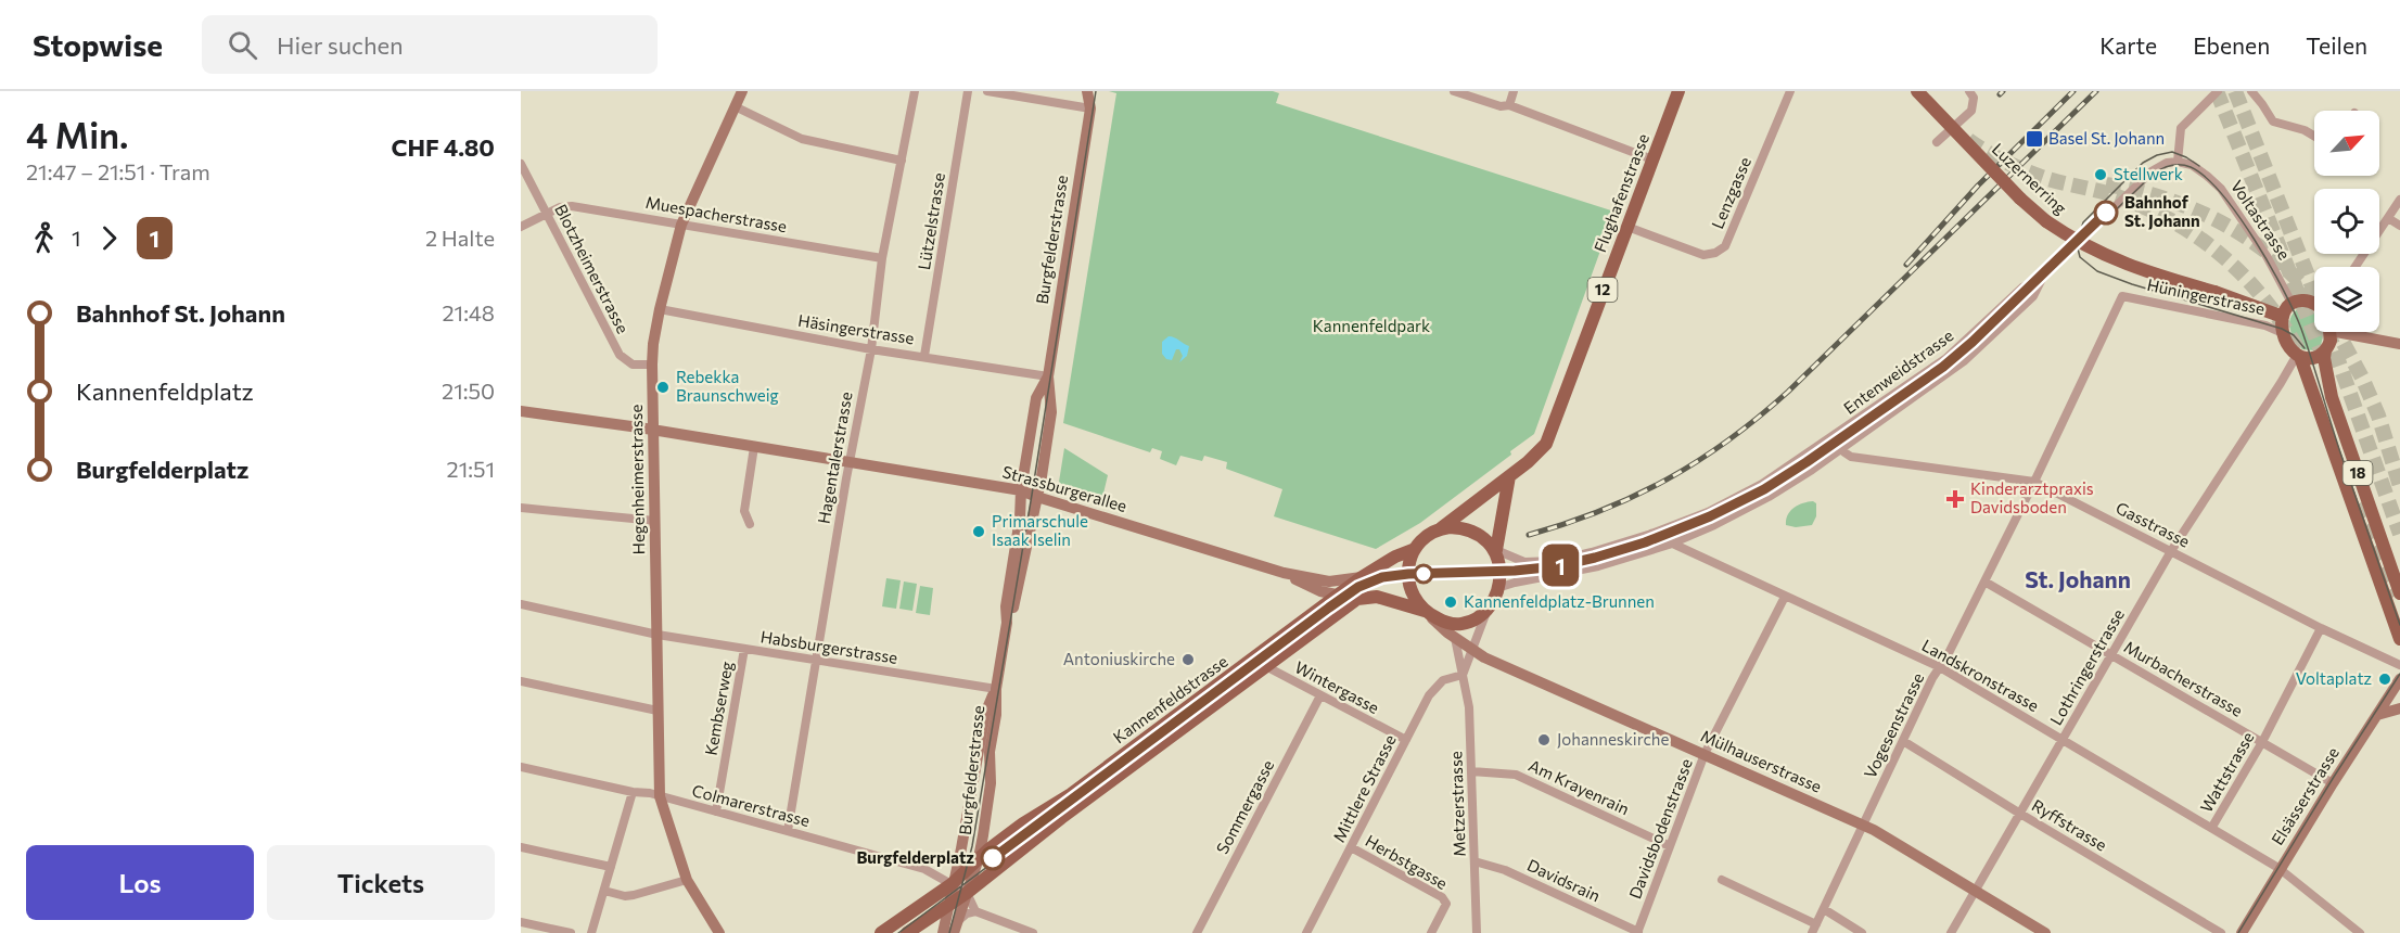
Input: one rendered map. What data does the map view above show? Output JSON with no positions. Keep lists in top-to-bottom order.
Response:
{
  "streets": {
    "main road": [
      "Luzernerring",
      "Flughafenstrasse",
      "12",
      "18",
      "Kannenfeldstrasse"
    ],
    "street": [
      "Lenzgasse",
      "Muespacherstrasse",
      "Voltastrasse",
      "Lützelstrasse",
      "Burgfelderstrasse",
      "Blotzheimerstrasse",
      "Hüningerstrasse",
      "Häsingerstrasse",
      "Entenweidstrasse",
      "Hagentalerstrasse",
      "Hegenheimerstrasse",
      "Strassburgerallee",
      "Gasstrasse",
      "Habsburgerstrasse",
      "Lothringerstrasse",
      "Landskronstrasse",
      "Murbacherstrasse",
      "Wintergasse",
      "Kembserweg",
      "Vogesenstrasse",
      "Mülhauserstrasse",
      "Wattstrasse",
      "Am Krayenrain",
      "Mittlere Strasse",
      "Elsässerstrasse",
      "Metzerstrasse",
      "Colmarerstrasse",
      "Sommergasse",
      "Ryffstrasse",
      "Davidsbodenstrasse",
      "Herbstgasse",
      "Davidsrain"
    ]
  },
  "crossings": [
    ["Flughafenstrasse", "Lenzgasse"],
    ["Flughafenstrasse", "Entenweidstrasse"],
    ["Flughafenstrasse", "Kannenfeldstrasse"],
    ["Flughafenstrasse", "Mülhauserstrasse"],
    ["Muespacherstrasse", "Blotzheimerstrasse"],
    ["Muespacherstrasse", "Hagentalerstrasse"],
    ["Muespacherstrasse", "Hegenheimerstrasse"],
    ["Lützelstrasse", "Häsingerstrasse"],
    ["Burgfelderstrasse", "Häsingerstrasse"],
    ["Burgfelderstrasse", "Strassburgerallee"],
    ["Burgfelderstrasse", "Habsburgerstrasse"],
    ["Burgfelderstrasse", "Kannenfeldstrasse"],
    ["Burgfelderstrasse", "Colmarerstrasse"],
    ["Blotzheimerstrasse", "Hegenheimerstrasse"],
    ["Hüningerstrasse", "18"],
    ["Hüningerstrasse", "Vogesenstrasse"],
    ["Häsingerstrasse", "Hagentalerstrasse"],
    ["Häsingerstrasse", "Hegenheimerstrasse"],
    ["Entenweidstrasse", "Gasstrasse"],
    ["Entenweidstrasse", "Landskronstrasse"],
    ["Entenweidstrasse", "Kannenfeldstrasse"],
    ["Entenweidstrasse", "Mülhauserstrasse"],
    ["Hagentalerstrasse", "Strassburgerallee"],
    ["Hagentalerstrasse", "Habsburgerstrasse"],
    ["Hagentalerstrasse", "Colmarerstrasse"],
    ["18", "Lothringerstrasse"],
    ["Hegenheimerstrasse", "Strassburgerallee"],
    ["Hegenheimerstrasse", "Habsburgerstrasse"],
    ["Hegenheimerstrasse", "Colmarerstrasse"],
    ["Strassburgerallee", "Kannenfeldstrasse"],
    ["Gasstrasse", "Lothringerstrasse"],
    ["Gasstrasse", "Vogesenstrasse"],
    ["Gasstrasse", "Wattstrasse"],
    ["Habsburgerstrasse", "Kembserweg"],
    ["Lothringerstrasse", "Landskronstrasse"],
    ["Lothringerstrasse", "Murbacherstrasse"],
    ["Lothringerstrasse", "Mülhauserstrasse"],
    ["Lothringerstrasse", "Ryffstrasse"],
    ["Landskronstrasse", "Vogesenstrasse"],
    ["Landskronstrasse", "Wattstrasse"],
    ["Landskronstrasse", "Elsässerstrasse"],
    ["Landskronstrasse", "Davidsbodenstrasse"],
    ["Murbacherstrasse", "Vogesenstrasse"],
    ["Murbacherstrasse", "Wattstrasse"],
    ["Murbacherstrasse", "Elsässerstrasse"],
    ["Wintergasse", "Kannenfeldstrasse"],
    ["Wintergasse", "Mittlere Strasse"],
    ["Wintergasse", "Sommergasse"],
    ["Kannenfeldstrasse", "Mülhauserstrasse"],
    ["Kannenfeldstrasse", "Colmarerstrasse"],
    ["Kembserweg", "Colmarerstrasse"],
    ["Vogesenstrasse", "Mülhauserstrasse"],
    ["Vogesenstrasse", "Ryffstrasse"],
    ["Mülhauserstrasse", "Metzerstrasse"],
    ["Mülhauserstrasse", "Davidsbodenstrasse"],
    ["Am Krayenrain", "Metzerstrasse"],
    ["Am Krayenrain", "Davidsbodenstrasse"],
    ["Mittlere Strasse", "Metzerstrasse"],
    ["Mittlere Strasse", "Herbstgasse"],
    ["Metzerstrasse", "Davidsrain"],
    ["Davidsbodenstrasse", "Davidsrain"]
  ],
  "districts": ["St. Johann"],
  "parks": ["Kannenfeldpark"],
  "places": {
    "transit": ["Basel St. Johann"],
    "other": [
      "Stellwerk",
      "Bahnhof St. Johann",
      "Rebekka Braunschweig",
      "Primarschule Isaak Iselin",
      "Kannenfeldplatz-Brunnen",
      "Antoniuskirche",
      "Voltaplatz",
      "Johanneskirche",
      "Burgfelderplatz"
    ],
    "health": ["Kinderarztpraxis Davidsboden"]
  },
  "lines": ["tram line 1"],
  "north": "top right",
  "page": {
    "header": "Stopwise",
    "search": "Hier suchen",
    "nav": ["Karte", "Ebenen", "Teilen"],
    "heading": ["4 Min.", "21:47 – 21:51 · Tram", "CHF 4.80"],
    "on_map": "1",
    "legs": ["1", "1", "2 Halte"],
    "list": [
      {
        "name": "Bahnhof St. Johann",
        "value": "21:48"
      },
      {
        "name": "Kannenfeldplatz",
        "value": "21:50"
      },
      {
        "name": "Burgfelderplatz",
        "value": "21:51"
      }
    ],
    "buttons": ["Los", "Tickets"]
  }
}
